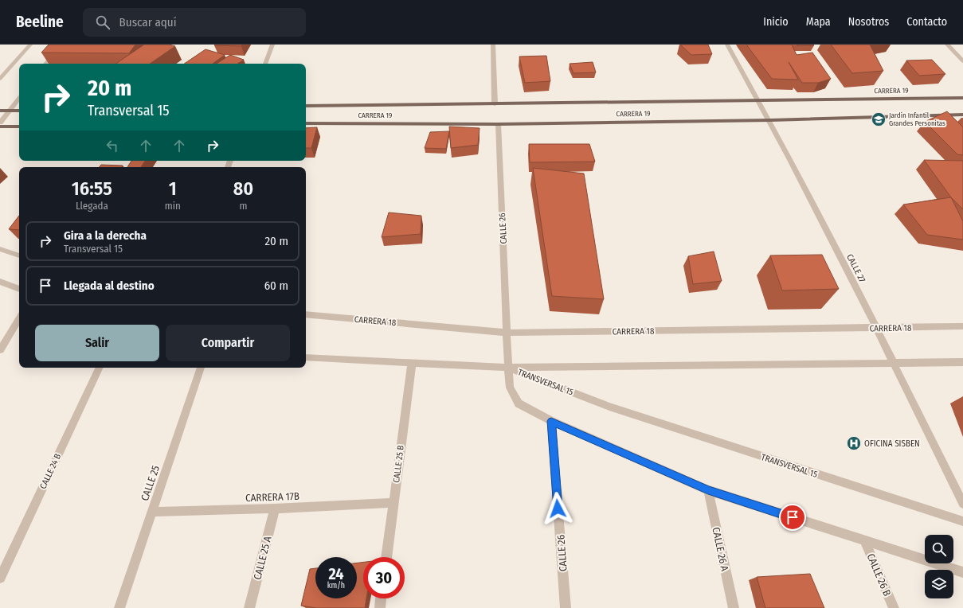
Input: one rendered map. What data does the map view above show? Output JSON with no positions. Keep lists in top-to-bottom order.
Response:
{
  "streets": {
    "main road": ["CARRERA 19"],
    "street": [
      "CALLE 26",
      "CALLE 27",
      "CARRERA 18",
      "TRANSVERSAL 15",
      "CALLE 25 B",
      "CALLE 24 B",
      "CALLE 25",
      "CARRERA 17B",
      "CALLE 26 A",
      "CALLE 25 A",
      "CALLE 26 B"
    ]
  },
  "crossings": [
    ["CARRERA 19", "CALLE 26"],
    ["CARRERA 19", "CALLE 27"],
    ["CALLE 26", "CARRERA 18"],
    ["CALLE 26", "TRANSVERSAL 15"],
    ["CALLE 27", "CARRERA 18"],
    ["TRANSVERSAL 15", "CALLE 26 A"],
    ["TRANSVERSAL 15", "CALLE 26 B"],
    ["CALLE 25 B", "CARRERA 17B"],
    ["CALLE 25", "CARRERA 17B"],
    ["CARRERA 17B", "CALLE 25 A"]
  ],
  "places": {
    "school or university": ["Jardín Infantil Grandes Personitas"],
    "hospital": ["OFICINA SISBEN"]
  },
  "page": {
    "header": "Beeline",
    "search": "Buscar aquí",
    "nav": [
      "Inicio",
      "Mapa",
      "Nosotros",
      "Contacto"
    ],
    "turn": ["20 m", "Transversal 15"],
    "eta": [
      "16:55",
      "Llegada",
      "1",
      "min",
      "80",
      "m"
    ],
    "list": [
      {
        "name": "Gira a la derecha",
        "note": "Transversal 15",
        "value": "20 m"
      },
      {
        "name": "Llegada al destino",
        "value": "60 m"
      }
    ],
    "buttons": ["Salir", "Compartir"],
    "speed": "24 km/h",
    "limit": "30"
  }
}
